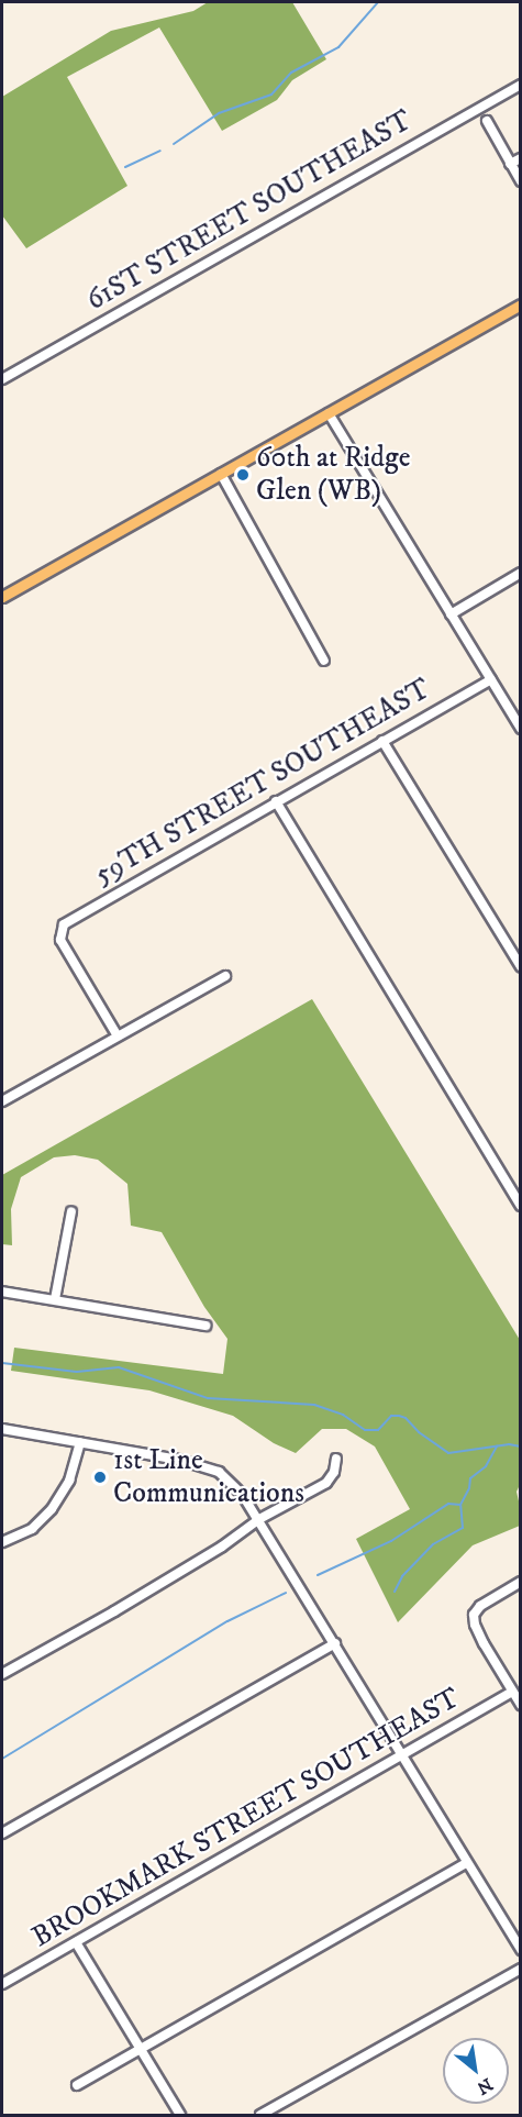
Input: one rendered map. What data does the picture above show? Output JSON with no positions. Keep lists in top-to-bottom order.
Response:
{
  "streets": {
    "street": ["61ST STREET SOUTHEAST", "59TH STREET SOUTHEAST", "BROOKMARK STREET SOUTHEAST"]
  },
  "places": ["60th at Ridge Glen (WB)", "1st Line Communications"],
  "north": "bottom right"
}
